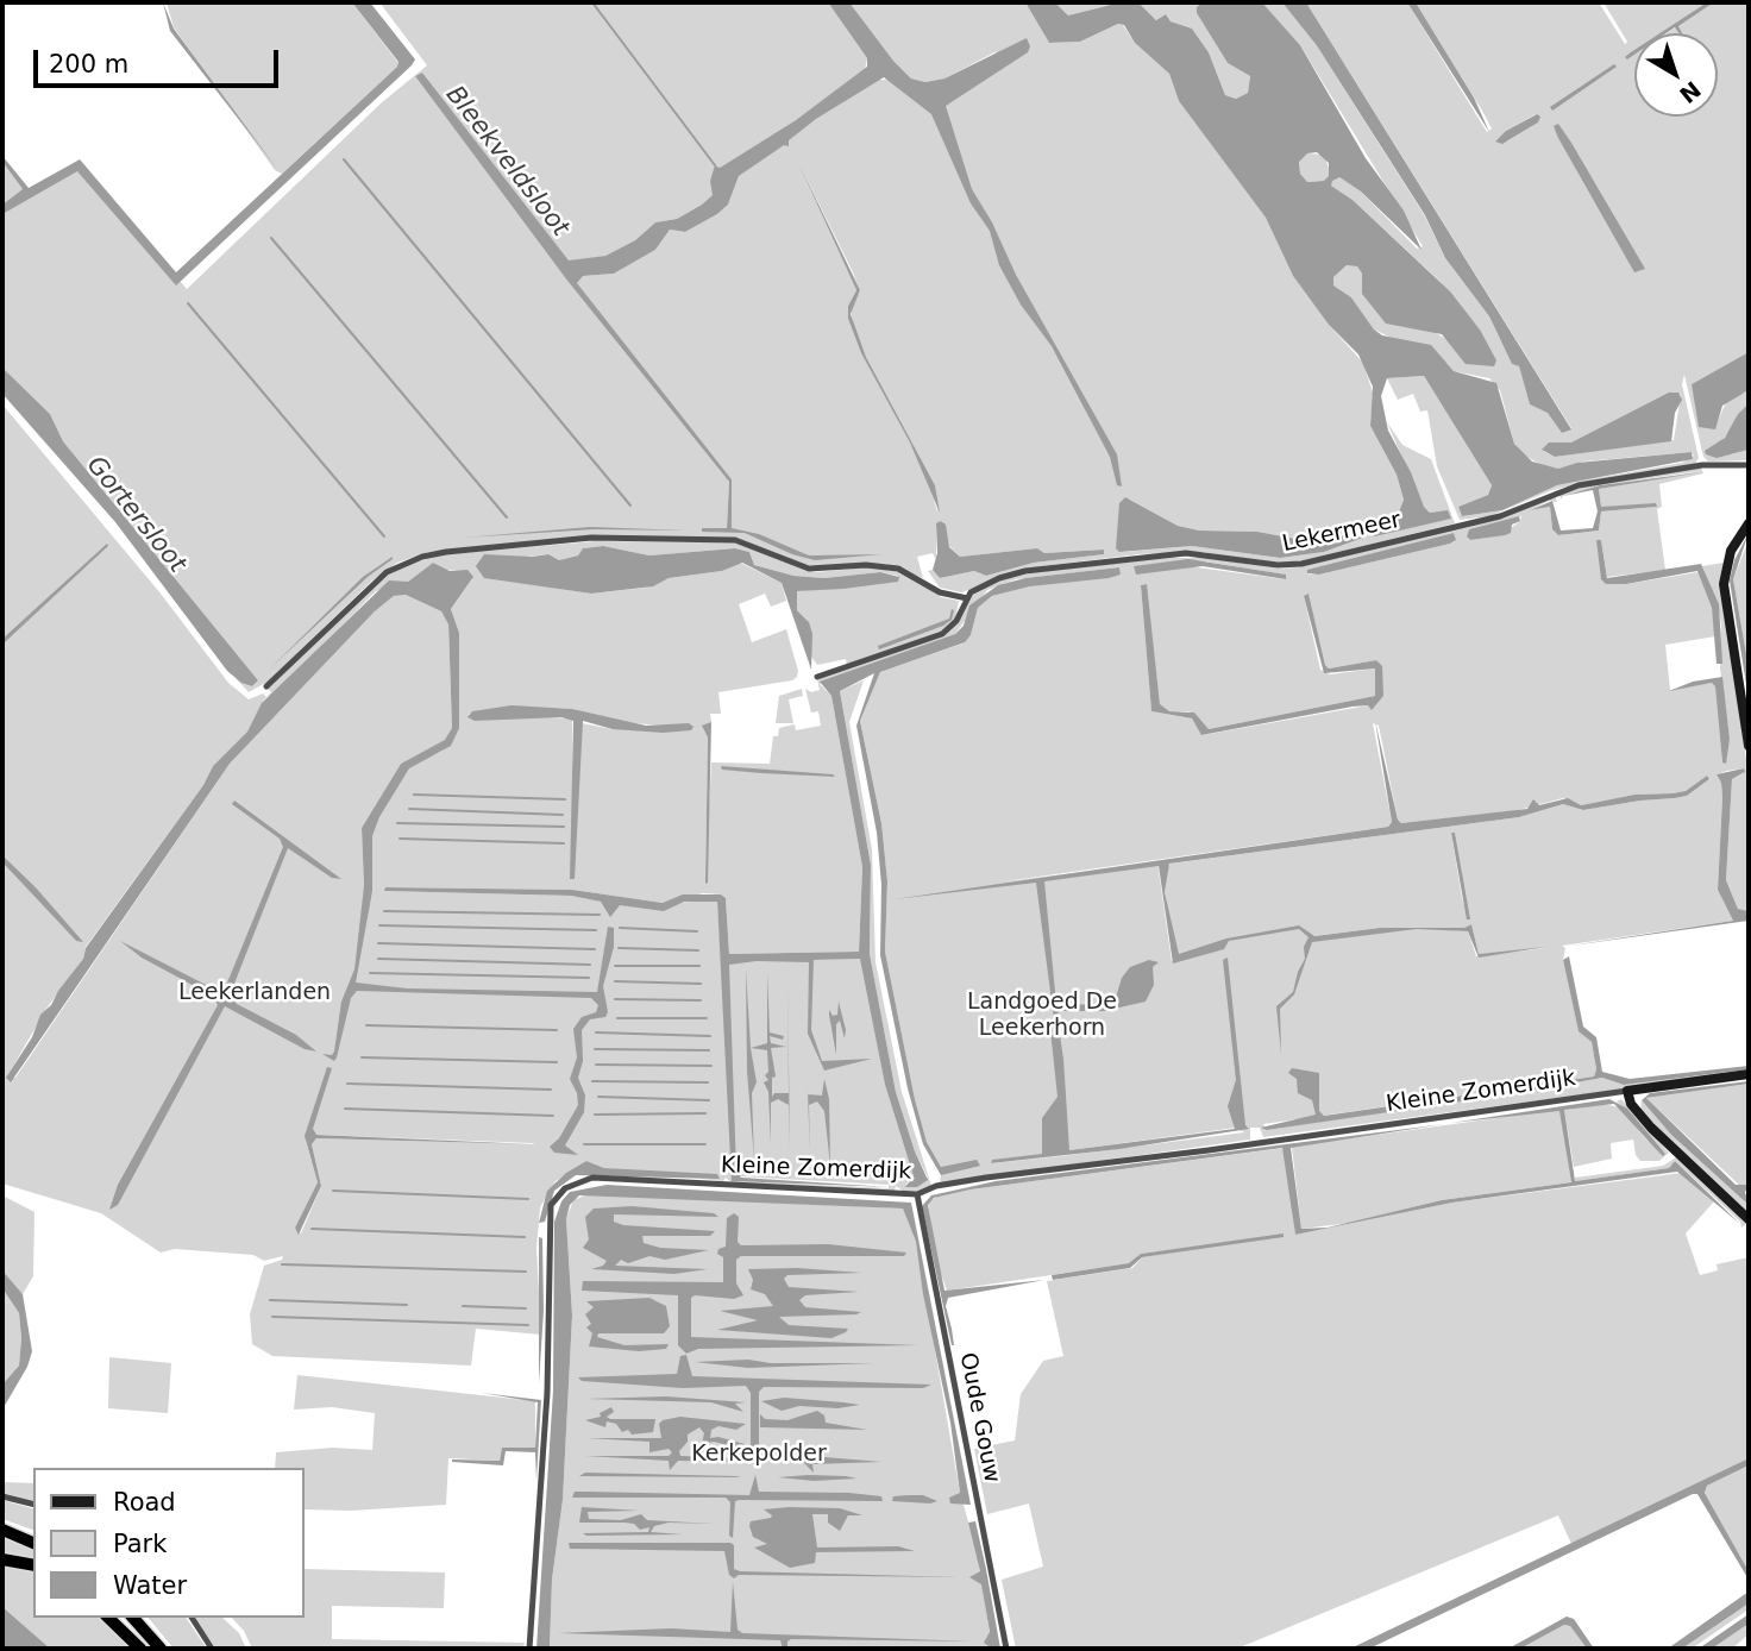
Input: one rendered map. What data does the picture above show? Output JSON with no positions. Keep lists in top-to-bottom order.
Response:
{
  "streets": {
    "street": ["Lekermeer", "Kleine Zomerdijk", "Oude Gouw"]
  },
  "crossings": [
    ["Kleine Zomerdijk", "Oude Gouw"]
  ],
  "water": ["Bleekveldsloot", "Gortersloot"],
  "parks": ["Leekerlanden", "Landgoed De Leekerhorn", "Kerkepolder"],
  "legend": ["Road", "Park", "Water"],
  "scale_bar": "200 m",
  "north": "bottom right"
}
